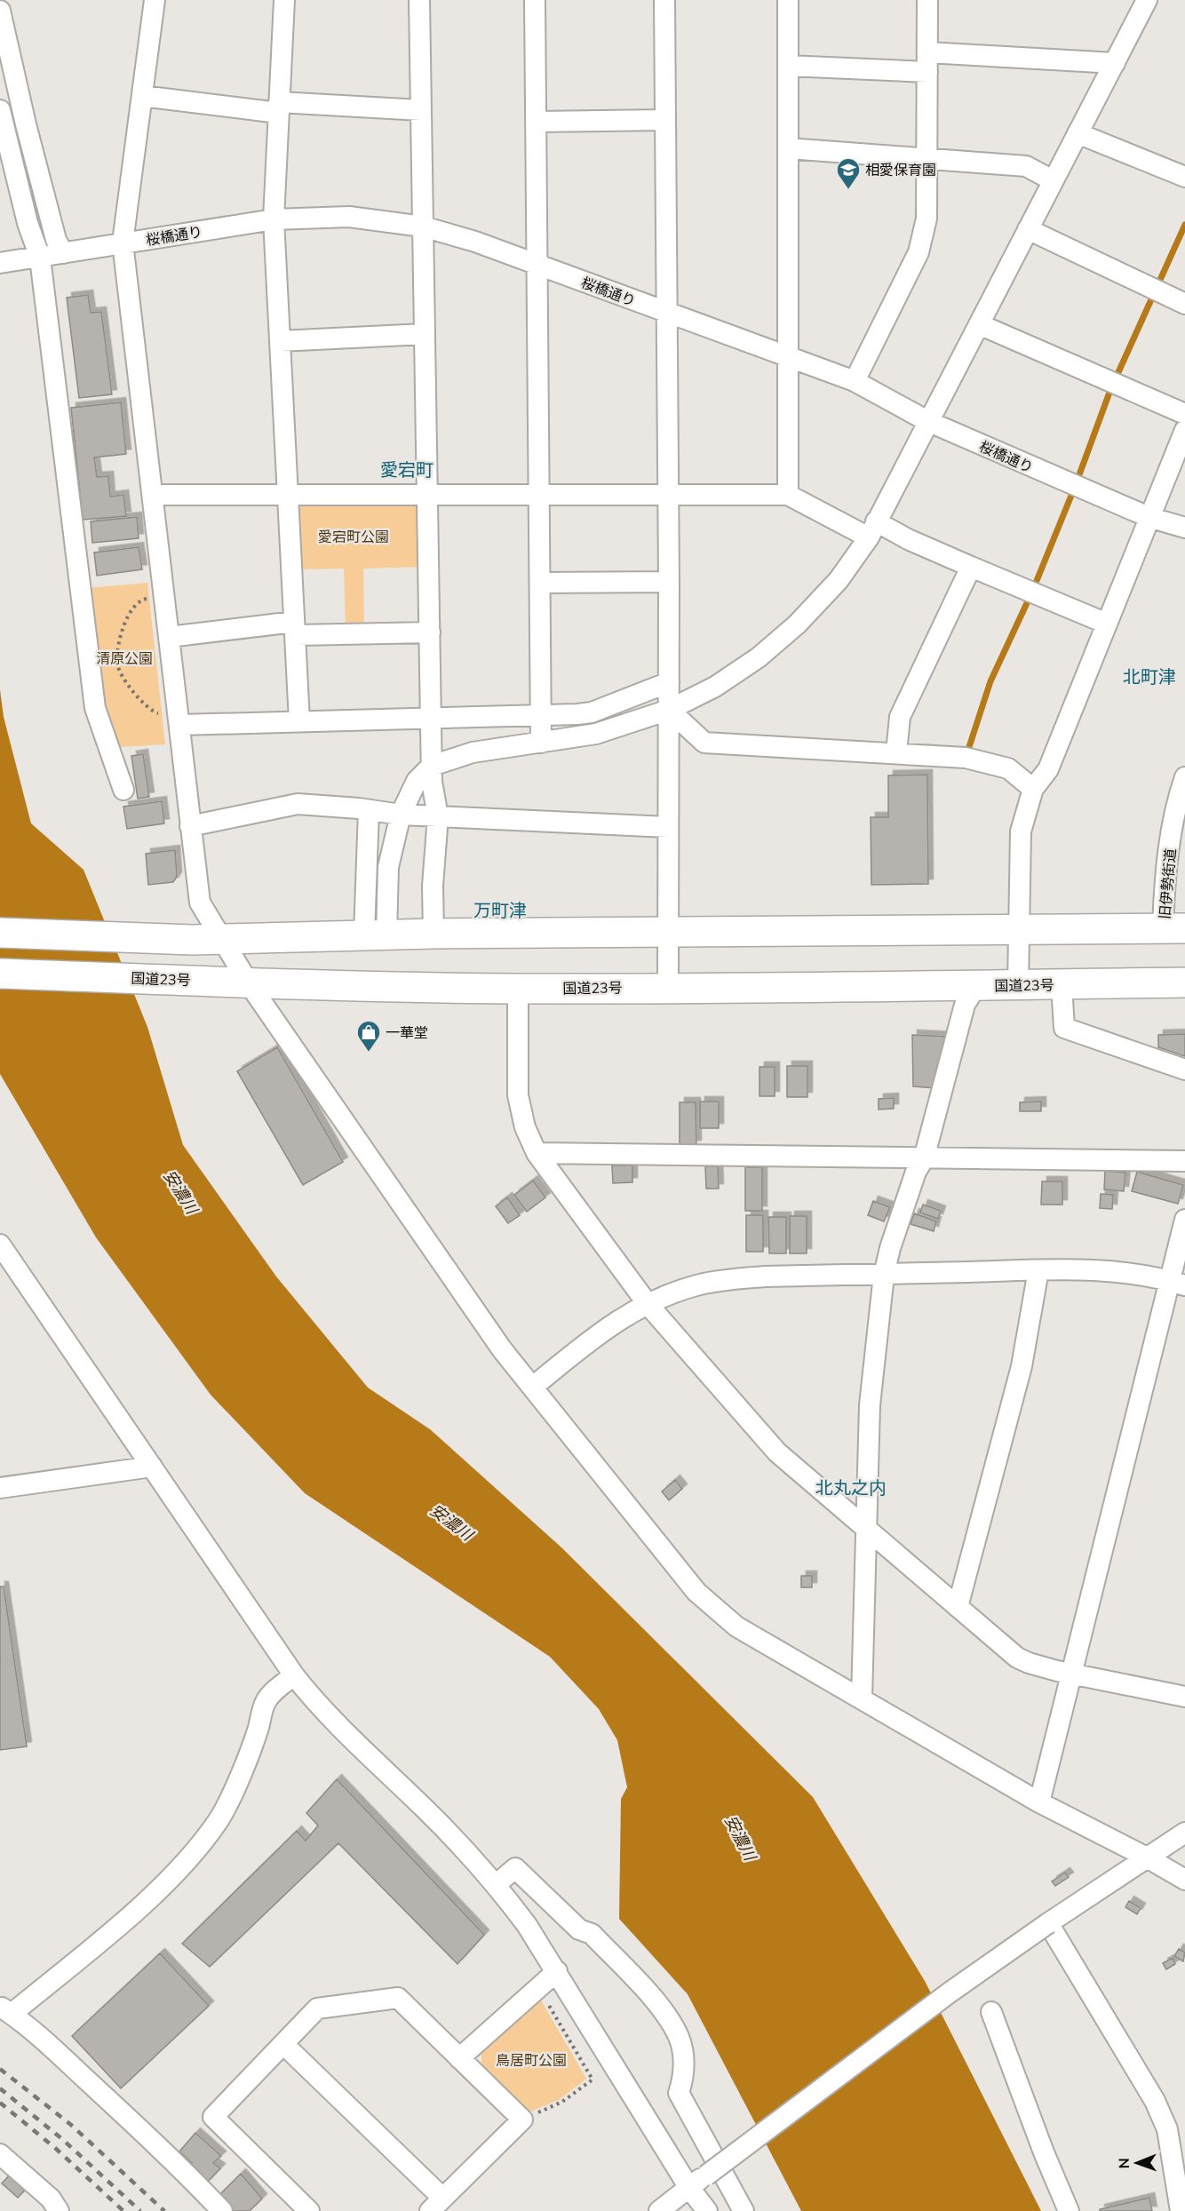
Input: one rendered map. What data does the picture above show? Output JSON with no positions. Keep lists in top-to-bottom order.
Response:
{
  "streets": {
    "highway": ["国道23号"],
    "street": ["桜橋通り", "旧伊勢街道"]
  },
  "districts": [
    "愛宕町",
    "北町津",
    "万町津",
    "北丸之内"
  ],
  "water": ["安濃川"],
  "parks": ["愛宕町公園", "清原公園", "鳥居町公園"],
  "places": {
    "school or university": ["相愛保育園"],
    "shop": ["一華堂"]
  },
  "north": "left"
}
